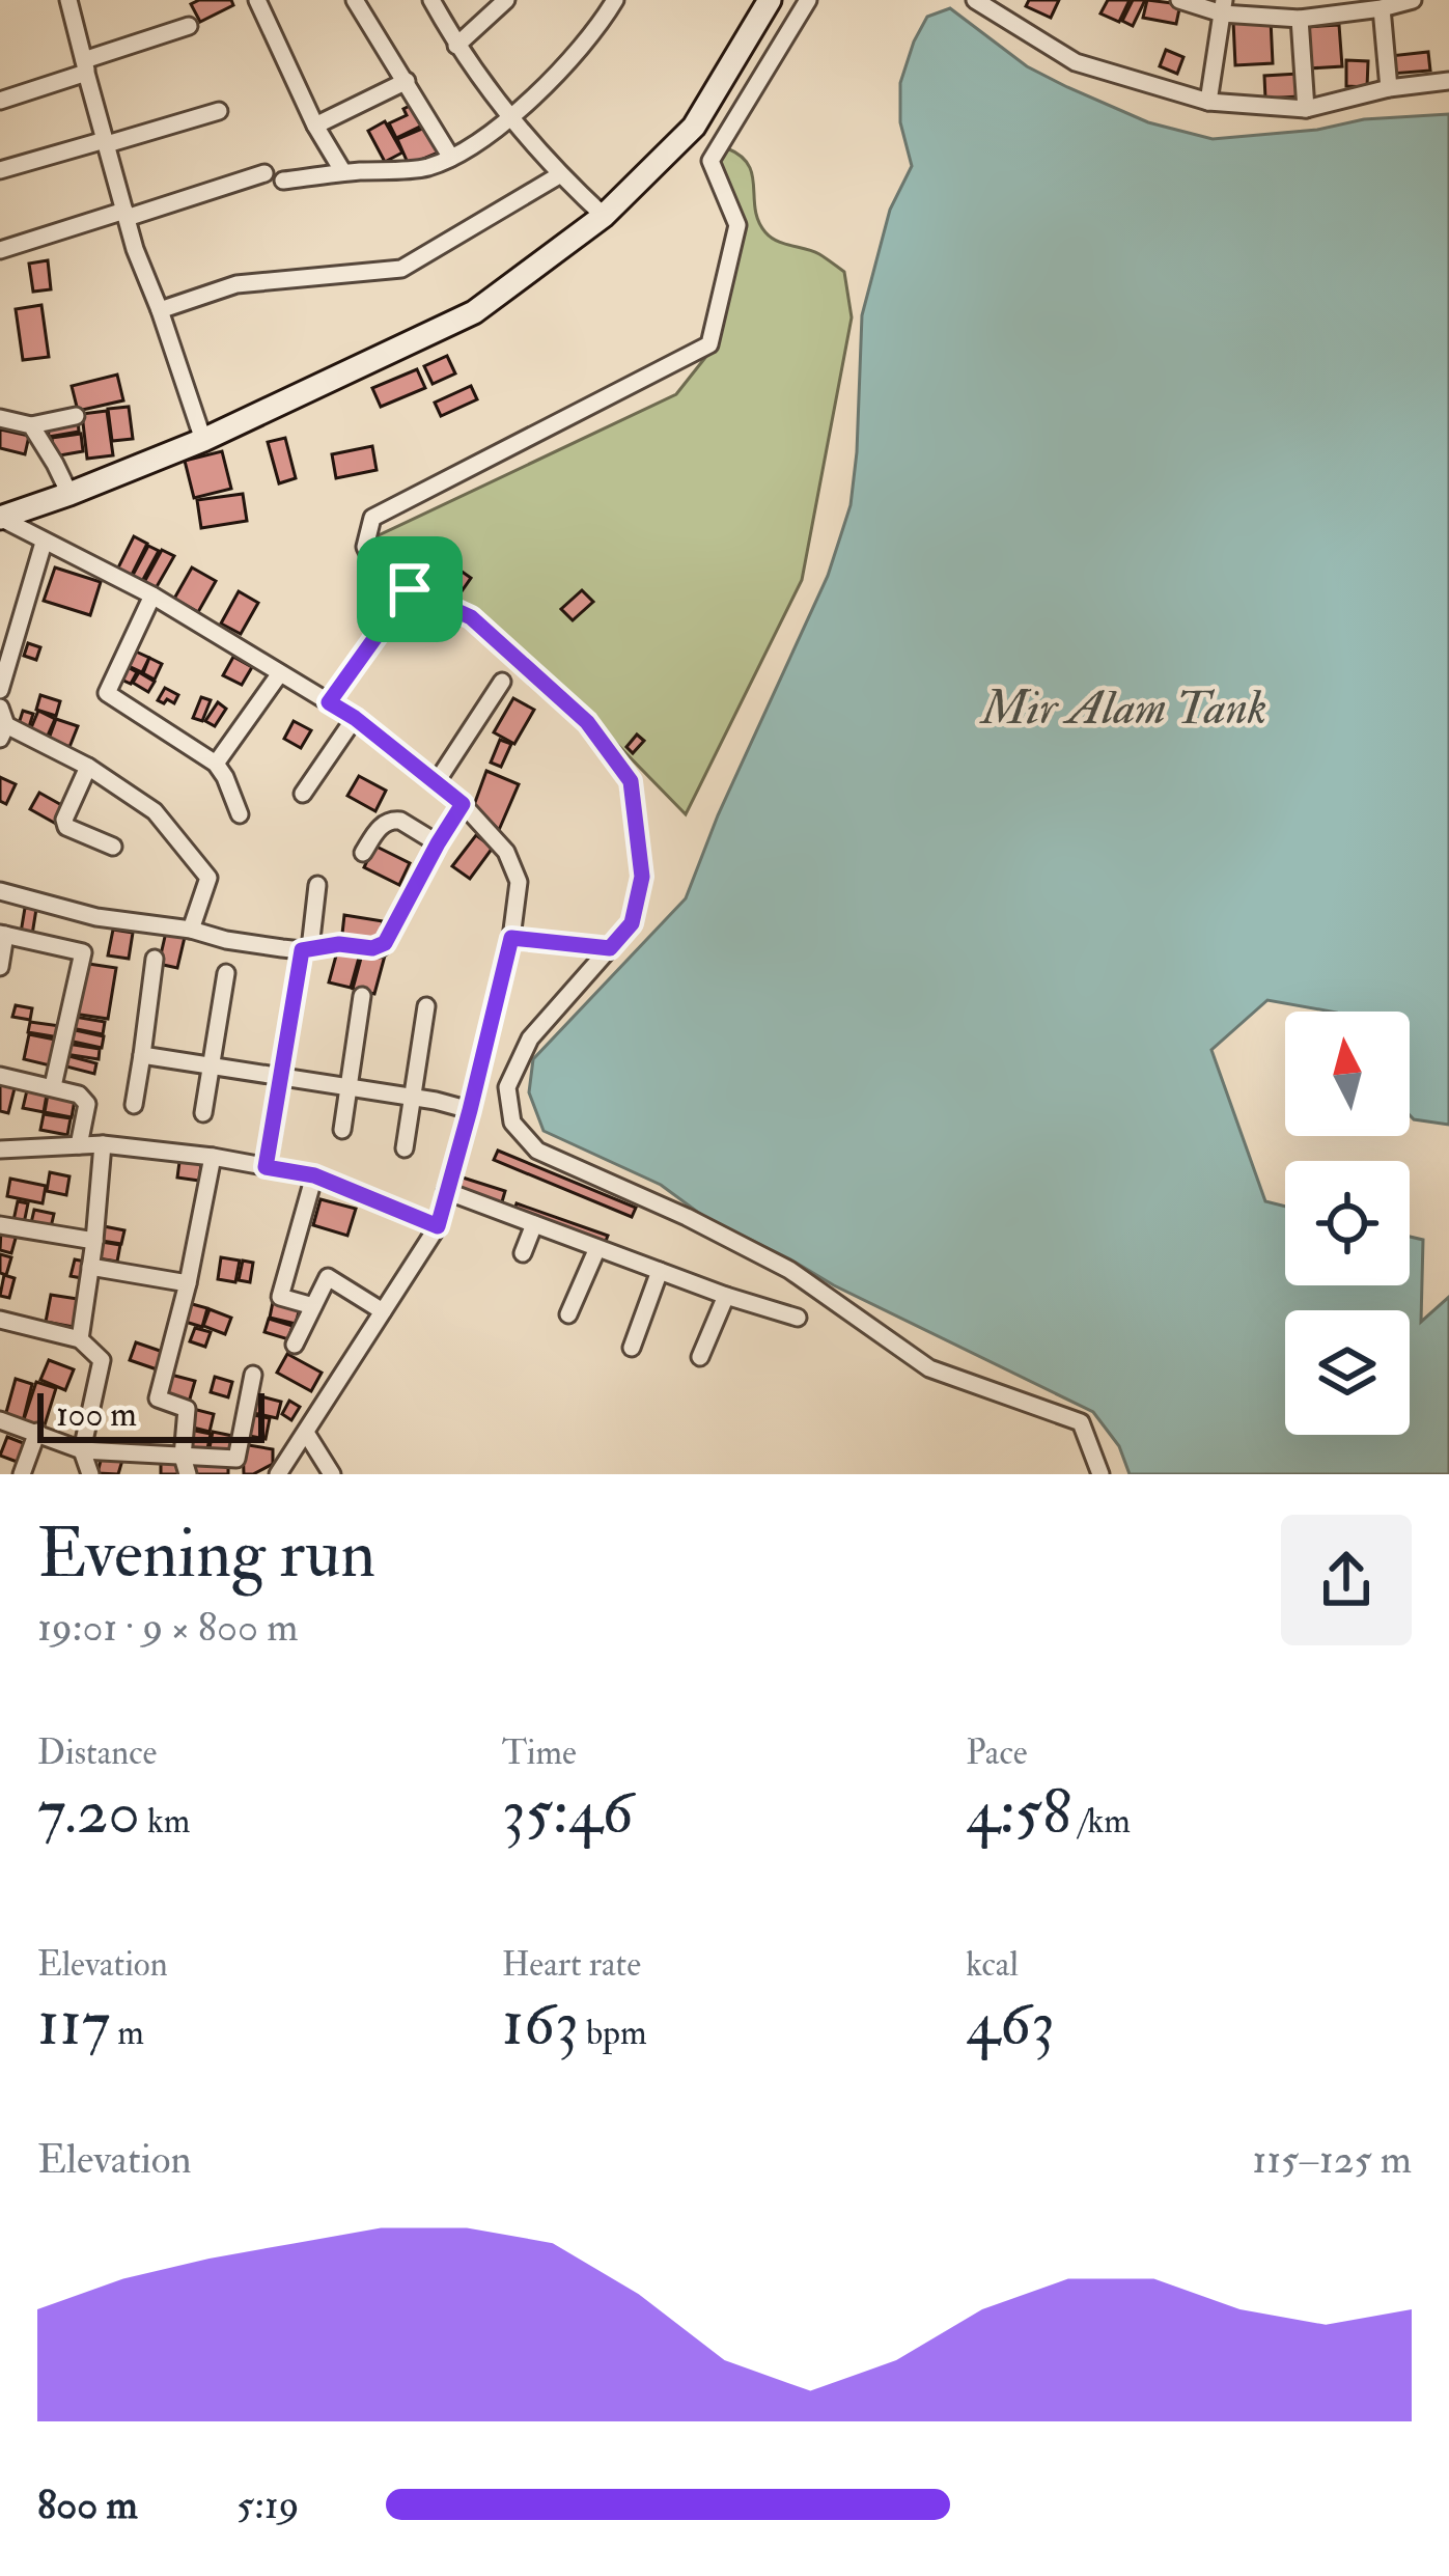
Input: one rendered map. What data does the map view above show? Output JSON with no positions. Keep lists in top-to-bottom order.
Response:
{
  "water": ["Mir Alam Tank"],
  "scale_bar": "100 m",
  "north": "top",
  "page": {
    "scale": "100 m",
    "heading": ["Evening run", "19:01 · 9 × 800 m"],
    "stats": [
      ["Distance", "7.20 km"],
      ["Time", "35:46"],
      ["Pace", "4:58 /km"],
      ["Elevation", "117 m"],
      ["Heart rate", "163 bpm"],
      ["kcal", "463"]
    ],
    "chart": ["Elevation", "115–125 m"],
    "list": [
      {
        "name": "800 m",
        "note": "5:19"
      }
    ]
  }
}
